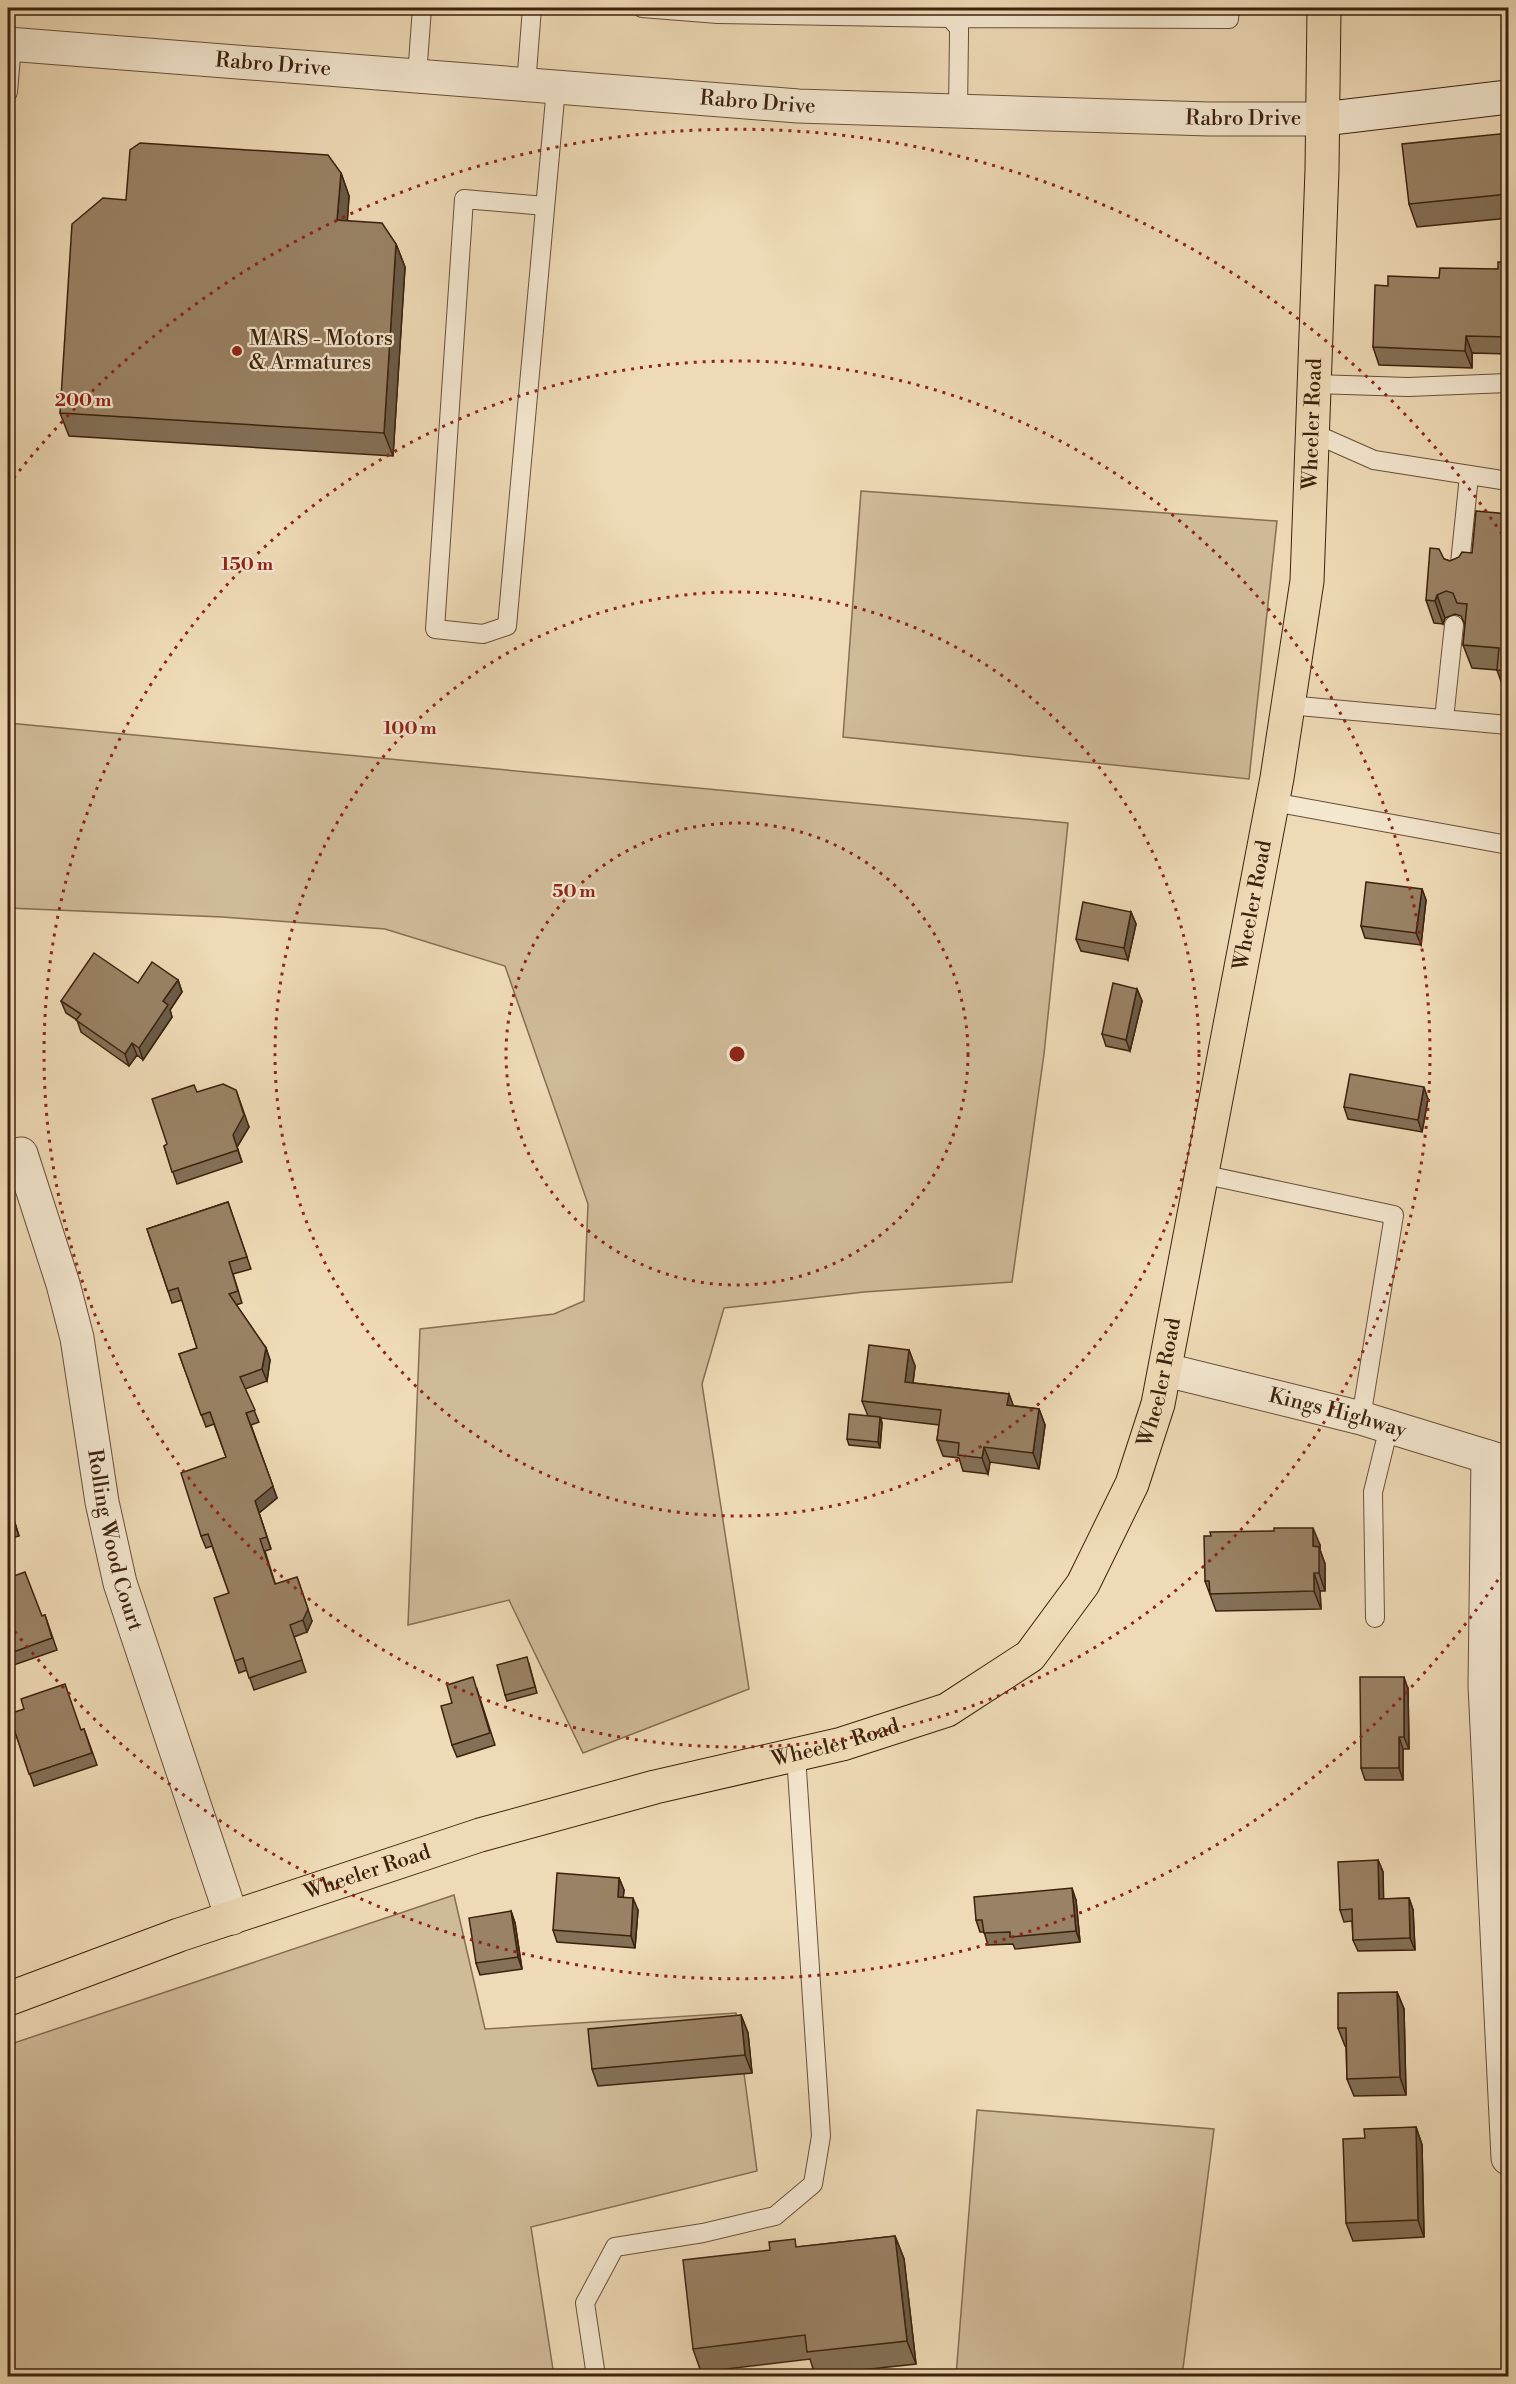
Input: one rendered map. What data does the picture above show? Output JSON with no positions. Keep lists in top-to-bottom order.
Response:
{
  "streets": {
    "main road": ["Wheeler Road"],
    "street": ["Rabro Drive", "Kings Highway", "Rolling Wood Court"]
  },
  "crossings": [
    ["Rabro Drive", "Wheeler Road"],
    ["Wheeler Road", "Kings Highway"],
    ["Wheeler Road", "Rolling Wood Court"]
  ],
  "places": ["MARS - Motors & Armatures"],
  "rings": [
    "200 m",
    "150 m",
    "100 m",
    "50 m"
  ]
}
